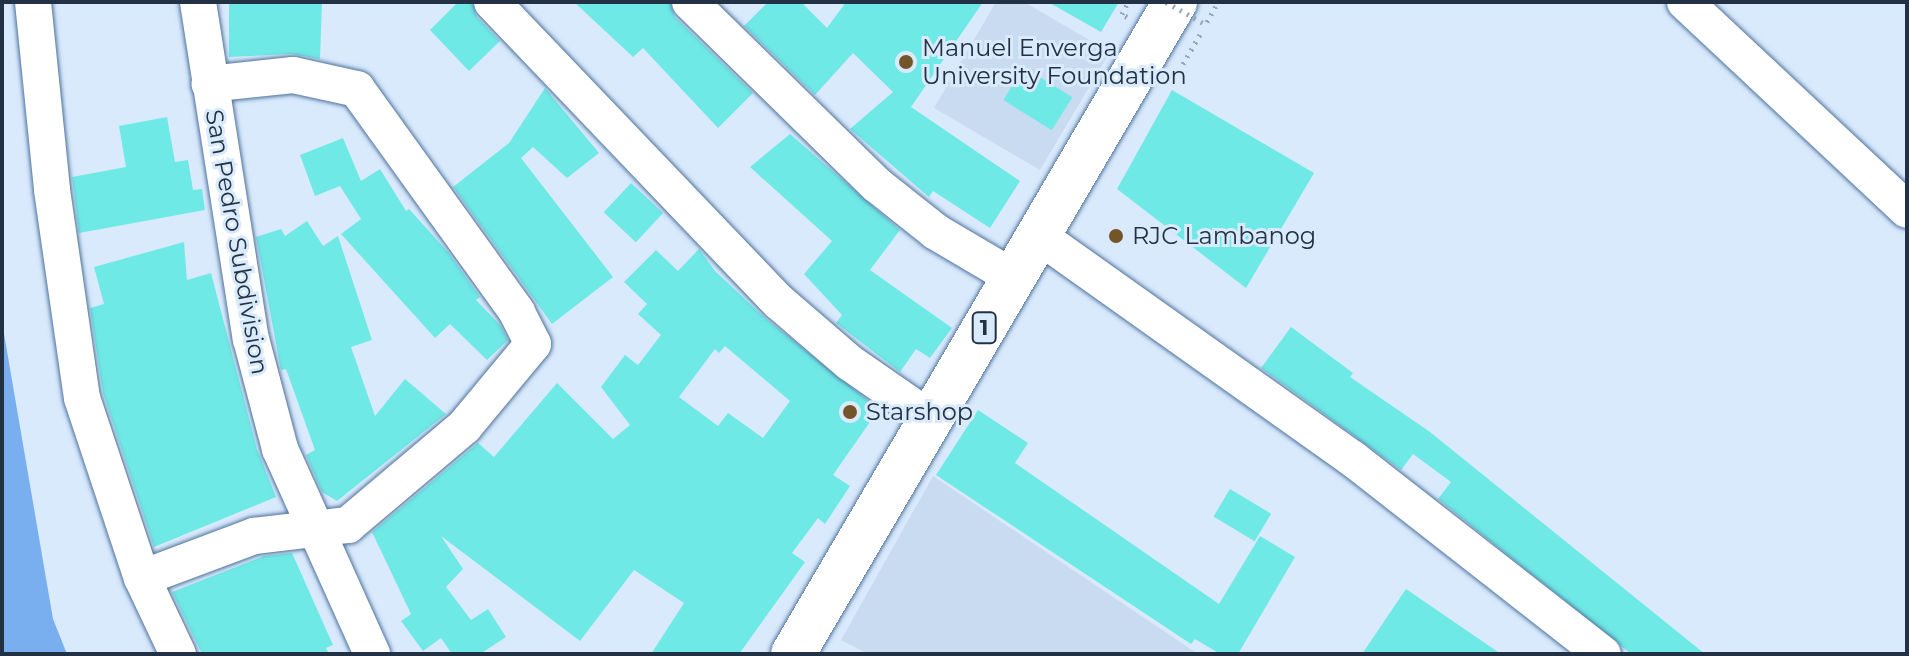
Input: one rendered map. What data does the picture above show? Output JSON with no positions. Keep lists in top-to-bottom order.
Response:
{
  "streets": {
    "main road": ["1"],
    "street": ["San Pedro Subdivision"]
  },
  "places": ["Manuel Enverga University Foundation", "RJC Lambanog", "Starshop"]
}
